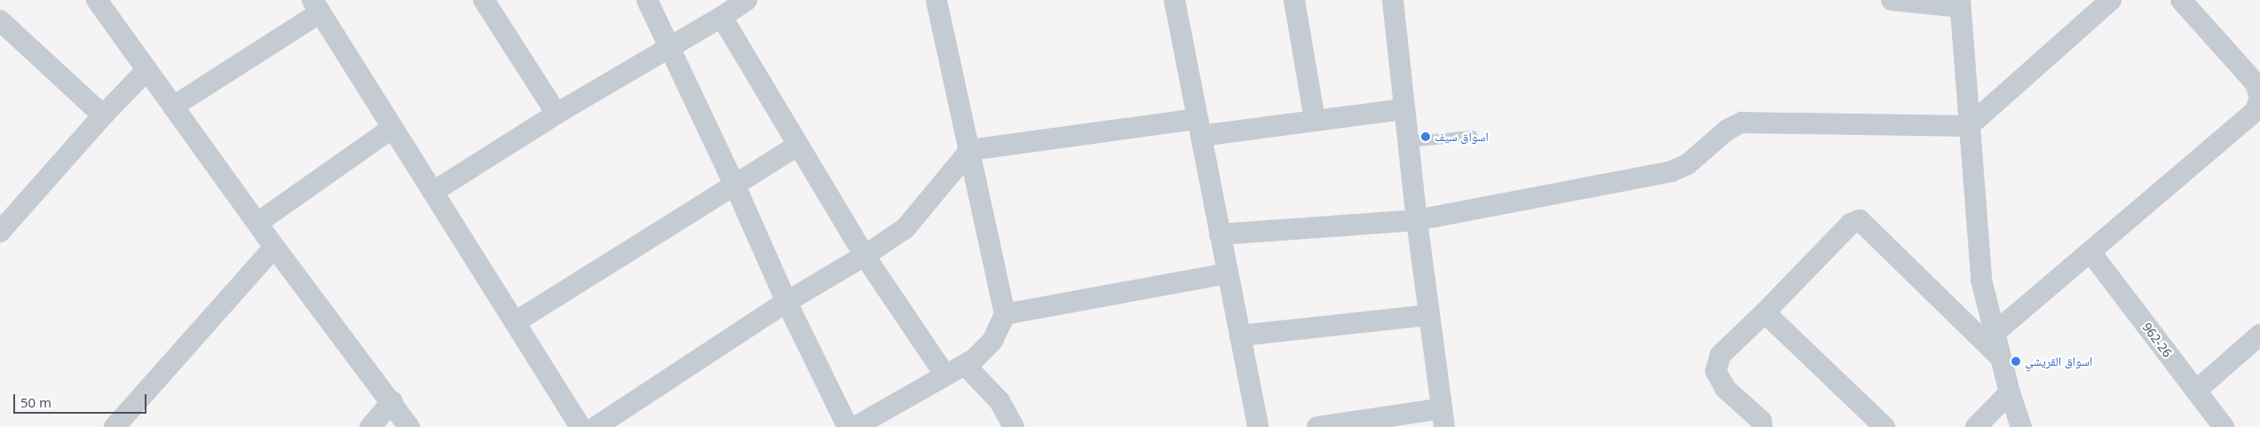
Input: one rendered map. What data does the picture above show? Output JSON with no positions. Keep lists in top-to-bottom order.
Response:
{
  "streets": {
    "street": ["962-26"]
  },
  "places": ["اسواق سيف", "اسواق القريشي"],
  "scale_bar": "50 m"
}
